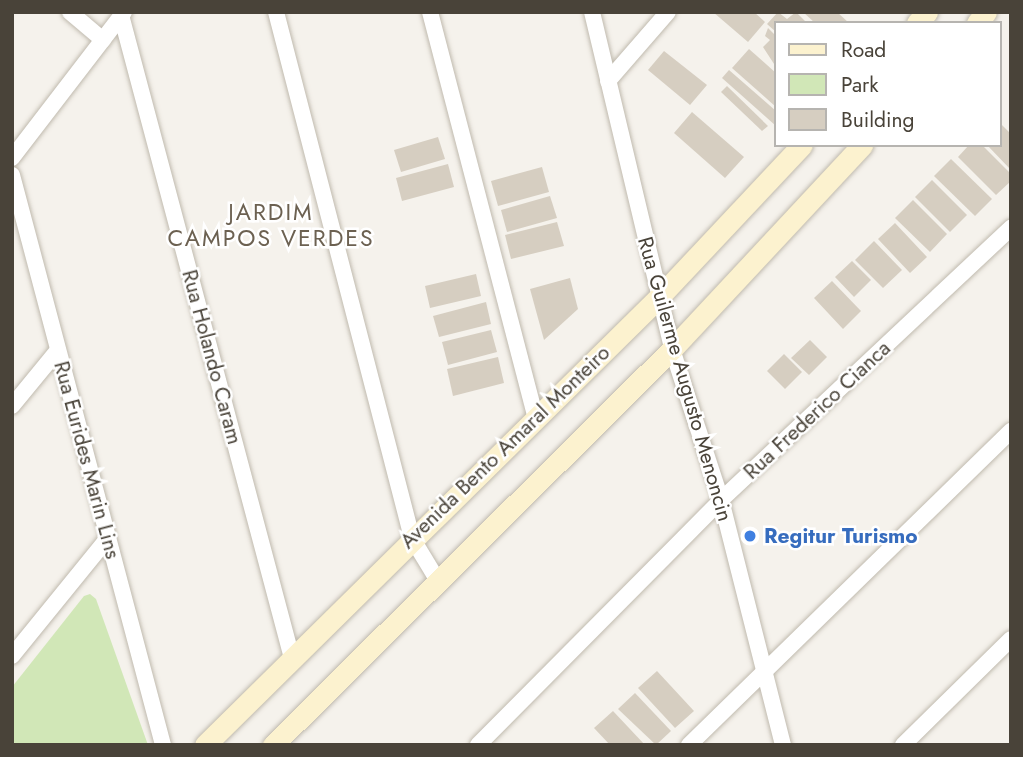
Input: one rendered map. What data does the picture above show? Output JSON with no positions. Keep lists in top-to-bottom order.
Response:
{
  "streets": {
    "street": [
      "Rua Holando Caram",
      "Rua Guilerme Augusto Menoncin",
      "Rua Frederico Cianca",
      "Avenida Bento Amaral Monteiro",
      "Rua Eurides Marin Lins"
    ]
  },
  "crossings": [
    ["Rua Holando Caram", "Avenida Bento Amaral Monteiro"],
    ["Rua Guilerme Augusto Menoncin", "Rua Frederico Cianca"],
    ["Rua Guilerme Augusto Menoncin", "Avenida Bento Amaral Monteiro"]
  ],
  "districts": ["JARDIM CAMPOS VERDES"],
  "places": ["Regitur Turismo"],
  "legend": ["Road", "Park", "Building"]
}
